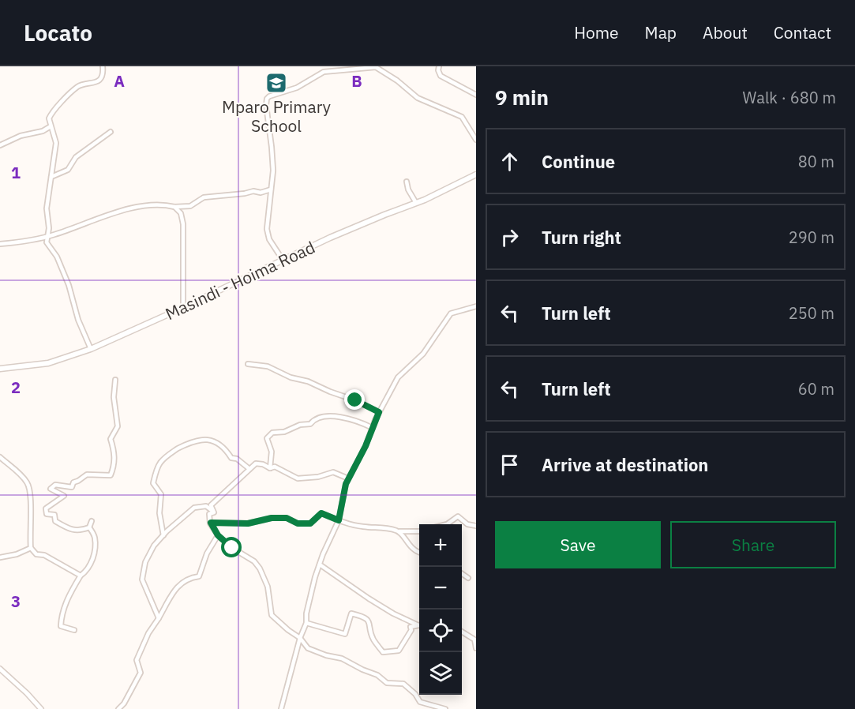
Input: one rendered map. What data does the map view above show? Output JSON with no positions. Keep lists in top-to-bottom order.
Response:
{
  "streets": {
    "main road": ["Masindi - Hoima Road"]
  },
  "places": {
    "school or university": ["Mparo Primary School"]
  },
  "page": {
    "header": "Locato",
    "nav": [
      "Home",
      "Map",
      "About",
      "Contact"
    ],
    "heading": ["9 min", "Walk · 680 m"],
    "list": [
      ["Continue", "80 m"],
      ["Turn right", "290 m"],
      ["Turn left", "250 m"],
      ["Turn left", "60 m"],
      "Arrive at destination"
    ],
    "buttons": ["Save", "Share"],
    "map_buttons": ["+", "−"]
  },
  "grid": {
    "columns": ["A", "B"],
    "rows": ["1", "2", "3"]
  }
}
